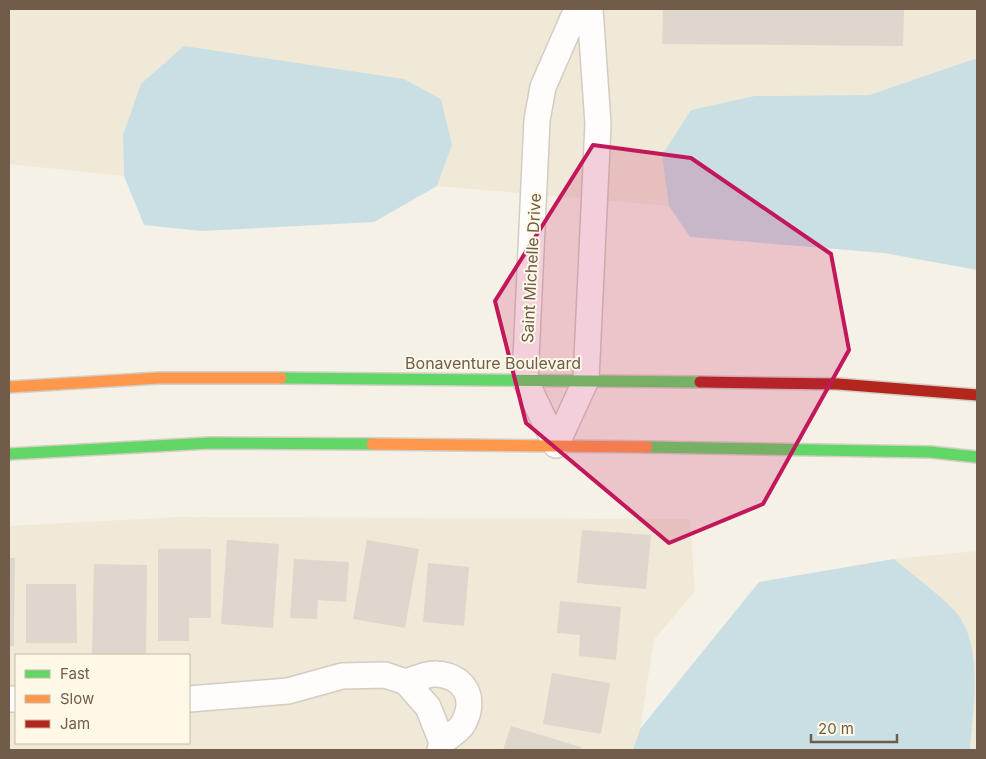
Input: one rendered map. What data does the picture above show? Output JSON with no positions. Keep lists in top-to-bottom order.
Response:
{
  "streets": {
    "main road": ["Bonaventure Boulevard"],
    "street": ["Saint Michelle Drive"]
  },
  "crossings": [
    ["Saint Michelle Drive", "Bonaventure Boulevard"]
  ],
  "legend": ["Fast", "Slow", "Jam"],
  "scale_bar": "20 m"
}
